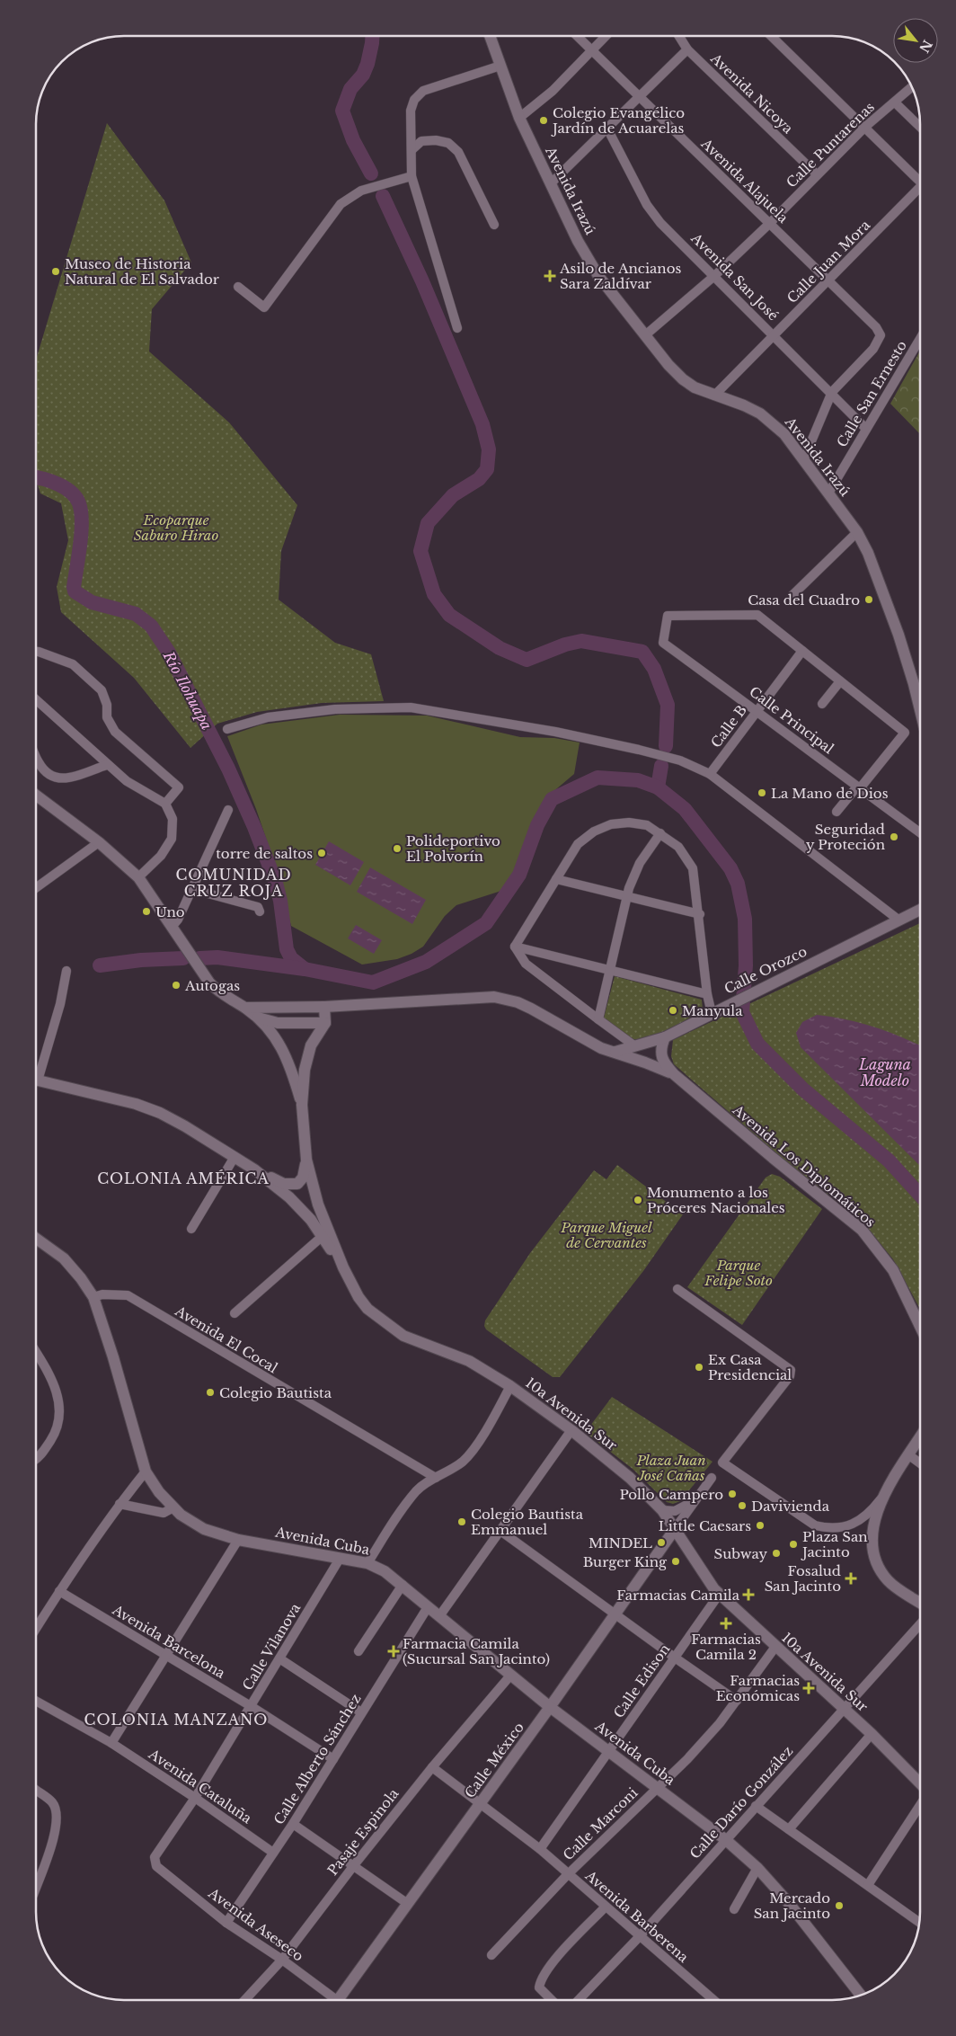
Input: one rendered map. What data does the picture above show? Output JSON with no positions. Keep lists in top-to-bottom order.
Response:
{
  "streets": {
    "main road": [
      "Avenida Irazú",
      "Calle Orozco",
      "Avenida Los Diplomáticos",
      "10a Avenida Sur",
      "Avenida Cuba",
      "Calle México"
    ],
    "street": [
      "Avenida Nicoya",
      "Calle Puntarenas",
      "Avenida Alajuela",
      "Calle Juan Mora",
      "Avenida San José",
      "Calle San Ernesto",
      "Calle Principal",
      "Calle B",
      "Avenida El Cocal",
      "Avenida Barcelona",
      "Calle Vilanova",
      "Calle Edison",
      "Calle Alberto Sánchez",
      "Avenida Cataluña",
      "Calle Darío González",
      "Calle Marconi",
      "Pasaje Espinola",
      "Avenida Barberena",
      "Avenida Aseseco"
    ]
  },
  "crossings": [
    ["Avenida Nicoya", "Calle Puntarenas"],
    ["Calle Puntarenas", "Avenida Alajuela"],
    ["Calle Puntarenas", "Avenida Irazú"],
    ["Calle Puntarenas", "Avenida San José"],
    ["Avenida Alajuela", "Calle Juan Mora"],
    ["Avenida Alajuela", "Avenida San José"],
    ["Avenida Irazú", "Calle Juan Mora"],
    ["Avenida Irazú", "Calle San Ernesto"],
    ["Calle Juan Mora", "Avenida San José"],
    ["Avenida San José", "Calle San Ernesto"],
    ["Calle Principal", "Calle B"],
    ["Calle Orozco", "Avenida Los Diplomáticos"],
    ["Avenida El Cocal", "Avenida Cuba"],
    ["10a Avenida Sur", "Calle Edison"],
    ["10a Avenida Sur", "Calle México"],
    ["10a Avenida Sur", "Calle Darío González"],
    ["10a Avenida Sur", "Calle Marconi"],
    ["Avenida Cuba", "Calle Vilanova"],
    ["Avenida Cuba", "Calle Edison"],
    ["Avenida Cuba", "Calle Alberto Sánchez"],
    ["Avenida Cuba", "Calle México"],
    ["Avenida Cuba", "Calle Darío González"],
    ["Avenida Cuba", "Calle Marconi"],
    ["Avenida Cuba", "Pasaje Espinola"],
    ["Avenida Barcelona", "Calle Vilanova"],
    ["Avenida Barcelona", "Calle Alberto Sánchez"],
    ["Calle Vilanova", "Avenida Cataluña"],
    ["Calle Vilanova", "Avenida Aseseco"],
    ["Calle Edison", "Avenida Barberena"],
    ["Calle Alberto Sánchez", "Avenida Cataluña"],
    ["Calle Alberto Sánchez", "Avenida Aseseco"],
    ["Calle México", "Avenida Barberena"],
    ["Calle Darío González", "Avenida Barberena"],
    ["Calle Marconi", "Avenida Barberena"],
    ["Pasaje Espinola", "Avenida Barberena"],
    ["Pasaje Espinola", "Avenida Aseseco"]
  ],
  "districts": ["COMUNIDAD CRUZ ROJA", "COLONIA AMÉRICA", "COLONIA MANZANO"],
  "water": ["Río Ilohuapa", "Laguna Modelo"],
  "parks": [
    "Ecoparque Saburo Hirao",
    "Parque Miguel de Cervantes",
    "Parque Felipe Soto",
    "Plaza Juan José Cañas"
  ],
  "places": {
    "other": [
      "Colegio Evangélico Jardín de Acuarelas",
      "Museo de Historia Natural de El Salvador",
      "Casa del Cuadro",
      "La Mano de Dios",
      "Seguridad y Proteción",
      "Polideportivo El Polvorín",
      "torre de saltos",
      "Uno",
      "Autogas",
      "Manyula",
      "Monumento a los Próceres Nacionales",
      "Ex Casa Presidencial",
      "Colegio Bautista",
      "Pollo Campero",
      "Davivienda",
      "Colegio Bautista Emmanuel",
      "Little Caesars",
      "MINDEL",
      "Plaza San Jacinto",
      "Subway",
      "Burger King",
      "Mercado San Jacinto"
    ],
    "health": [
      "Asilo de Ancianos Sara Zaldívar",
      "Fosalud San Jacinto",
      "Farmacias Camila",
      "Farmacias Camila 2",
      "Farmacia Camila (Sucursal San Jacinto)",
      "Farmacias Económicas"
    ]
  },
  "north": "bottom right"
}
